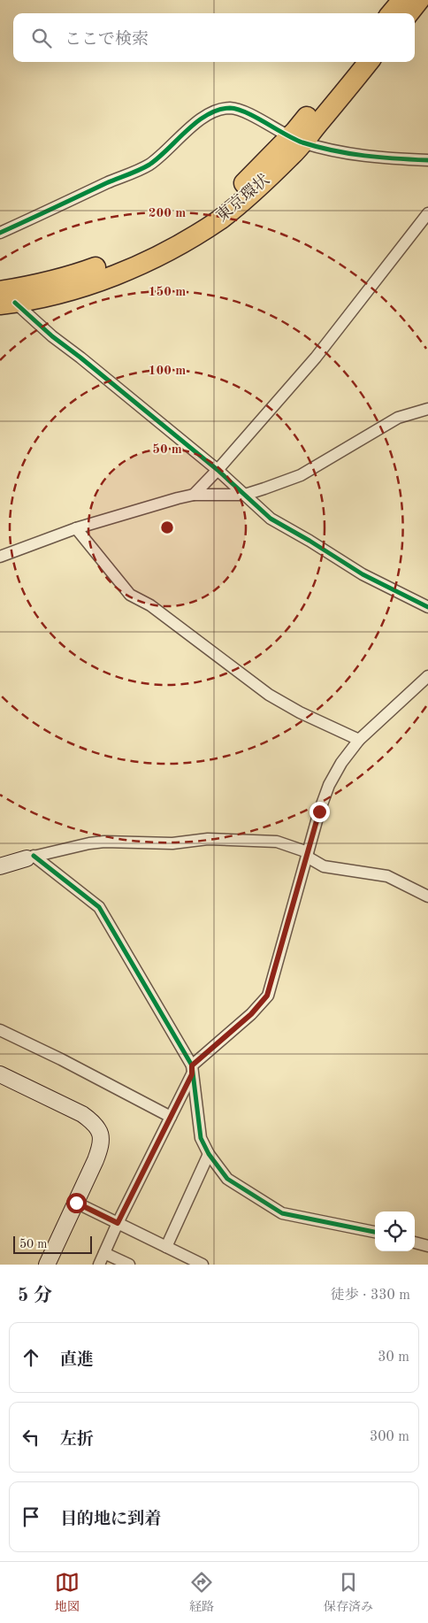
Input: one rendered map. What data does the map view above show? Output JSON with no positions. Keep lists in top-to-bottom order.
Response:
{
  "streets": {
    "highway": ["東京環状"]
  },
  "scale_bar": "50 m",
  "page": {
    "search": "ここで検索",
    "scale": "50 m",
    "heading": ["5 分", "徒歩 · 330 m"],
    "list": [
      ["直進", "30 m"],
      ["左折", "300 m"],
      "目的地に到着"
    ],
    "nav": ["地図", "経路", "保存済み"]
  },
  "rings": [
    "200 m",
    "150 m",
    "100 m",
    "50 m"
  ]
}
